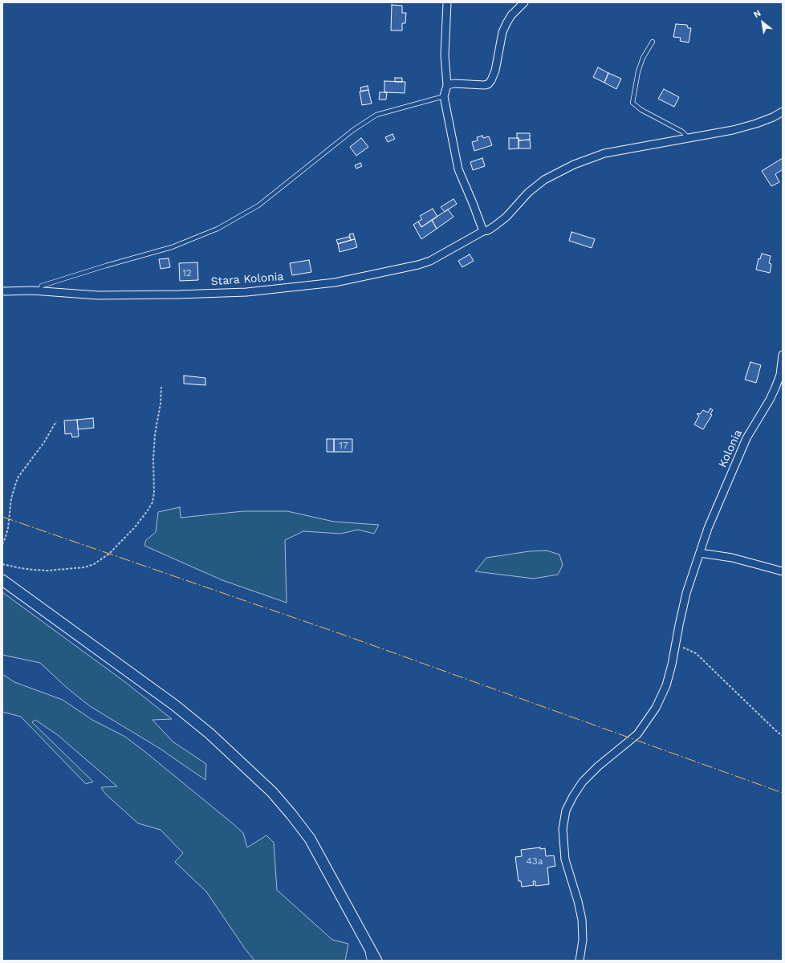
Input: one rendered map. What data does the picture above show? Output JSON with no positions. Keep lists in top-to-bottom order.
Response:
{
  "streets": {
    "street": ["Stara Kolonia", "Kolonia"]
  },
  "house_numbers": ["12", "17", "43a"],
  "north": "top left"
}
